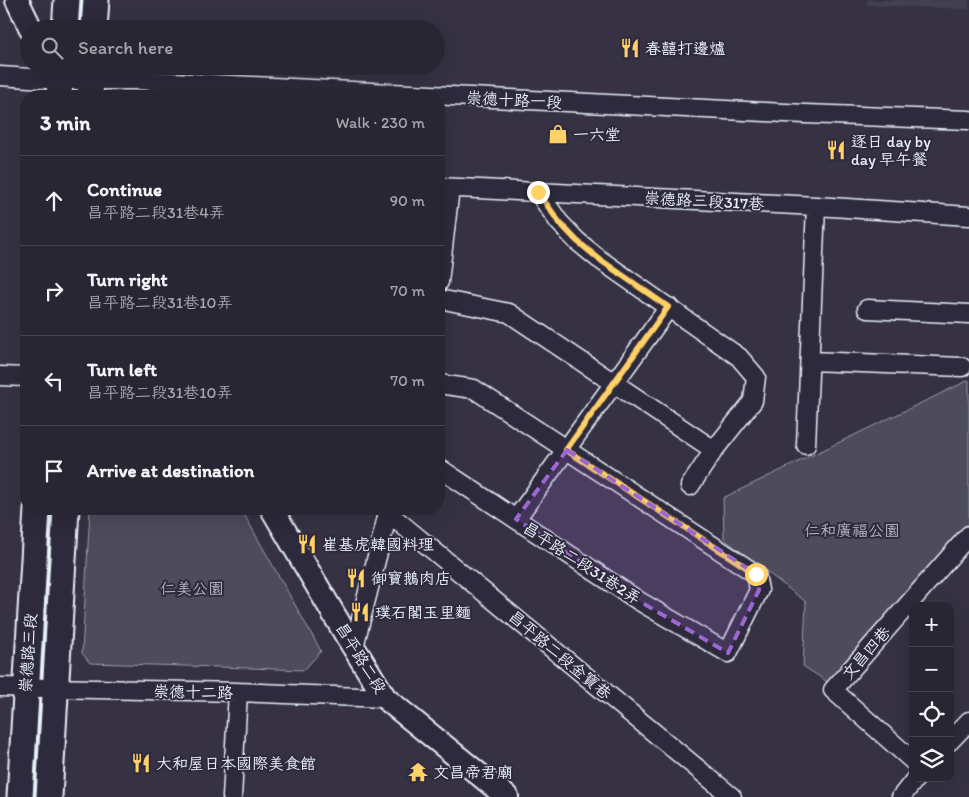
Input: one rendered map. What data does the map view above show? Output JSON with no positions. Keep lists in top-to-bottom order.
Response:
{
  "streets": {
    "main road": ["崇德路三段"],
    "street": [
      "崇德十路一段",
      "崇德路三段317巷",
      "昌平路二段31巷2弄",
      "文昌四巷",
      "昌平路二段金寶巷",
      "昌平路二段",
      "崇德十二路"
    ]
  },
  "crossings": [
    ["崇德路三段", "崇德十二路"],
    ["昌平路二段", "崇德十二路"]
  ],
  "parks": ["仁和廣福公園", "仁美公園"],
  "places": {
    "restaurant": [
      "春囍打邊爐",
      "逐日 day by day 早午餐",
      "崔基虎韓國料理",
      "御寶鵝肉店",
      "璞石閣玉里麵",
      "大和屋日本國際美食館"
    ],
    "shop": ["一六堂"],
    "temple": ["文昌帝君廟"]
  },
  "page": {
    "search": "Search here",
    "heading": ["3 min", "Walk · 230 m"],
    "list": [
      ["Continue", "昌平路二段31巷4弄", "90 m"],
      ["Turn right", "昌平路二段31巷10弄", "70 m"],
      ["Turn left", "昌平路二段31巷10弄", "70 m"],
      "Arrive at destination"
    ],
    "map_buttons": ["+", "−"]
  }
}
